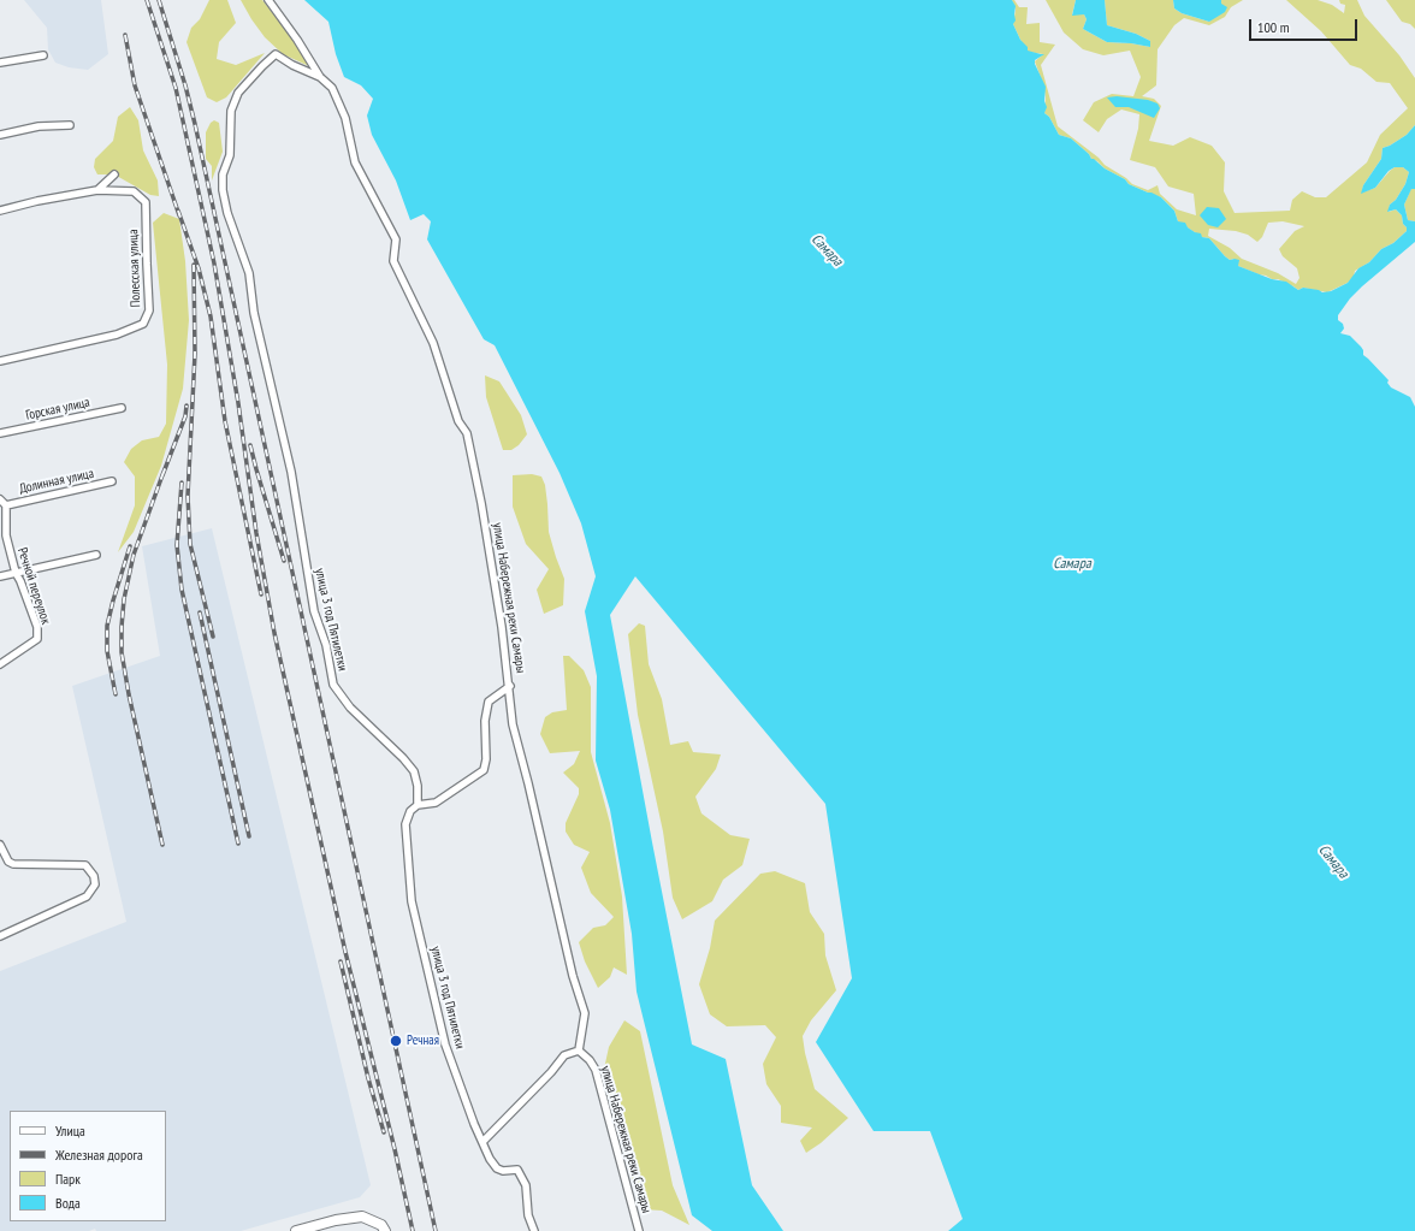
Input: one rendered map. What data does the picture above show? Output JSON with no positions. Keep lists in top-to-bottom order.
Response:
{
  "streets": {
    "street": [
      "Полесская улица",
      "Горская улица",
      "Долинная улица",
      "Речной переулок",
      "улица Набережная реки Самары",
      "улица 3 год Пятилетки"
    ]
  },
  "crossings": [
    ["Долинная улица", "Речной переулок"],
    ["улица Набережная реки Самары", "улица 3 год Пятилетки"]
  ],
  "water": ["Самара"],
  "places": ["Речная"],
  "legend": [
    "Улица",
    "Железная дорога",
    "Парк",
    "Вода"
  ],
  "scale_bar": "100 m"
}
